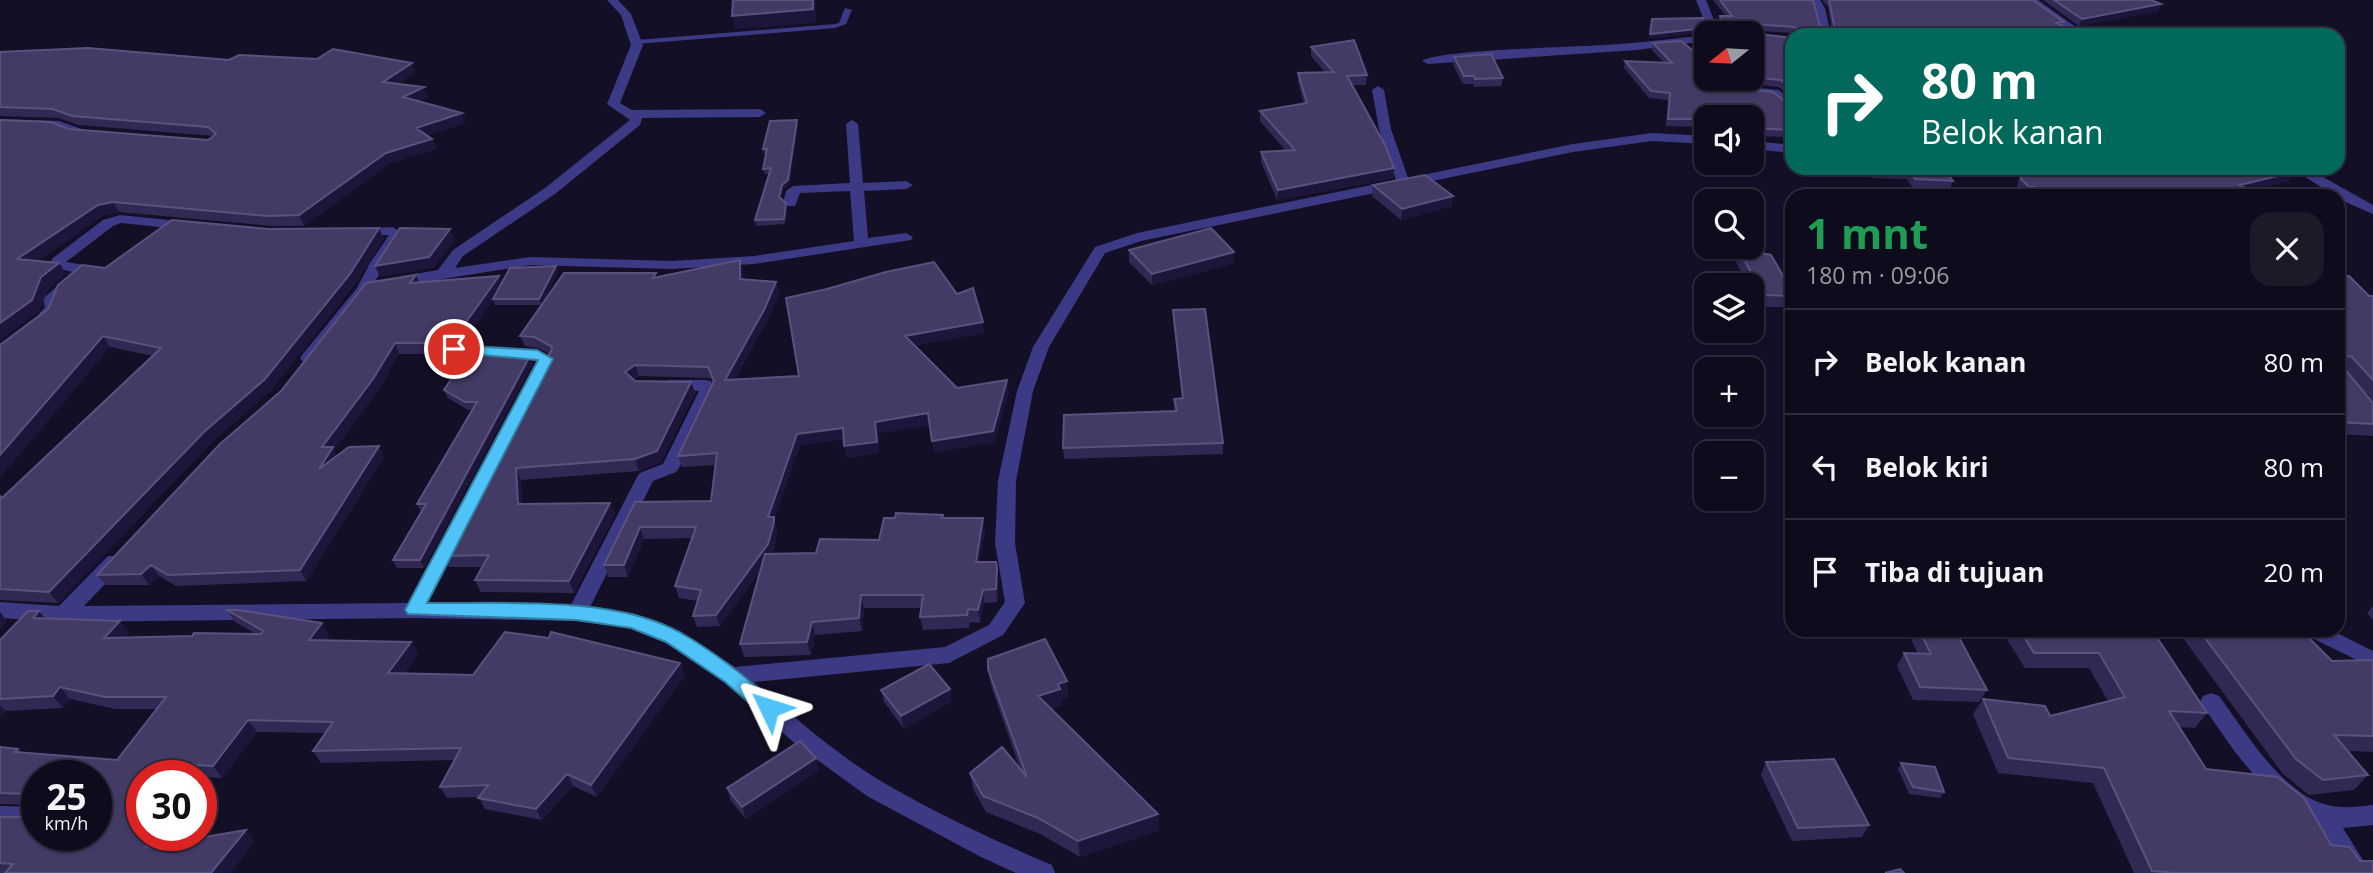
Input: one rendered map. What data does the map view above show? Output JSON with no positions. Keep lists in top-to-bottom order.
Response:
{
  "north": "left",
  "page": {
    "map_buttons": ["+", "−"],
    "turn": ["80 m", "Belok kanan"],
    "heading": ["1 mnt", "180 m · 09:06"],
    "list": [
      {
        "name": "Belok kanan",
        "value": "80 m"
      },
      {
        "name": "Belok kiri",
        "value": "80 m"
      },
      {
        "name": "Tiba di tujuan",
        "value": "20 m"
      }
    ],
    "speed": "25 km/h",
    "limit": "30"
  }
}
